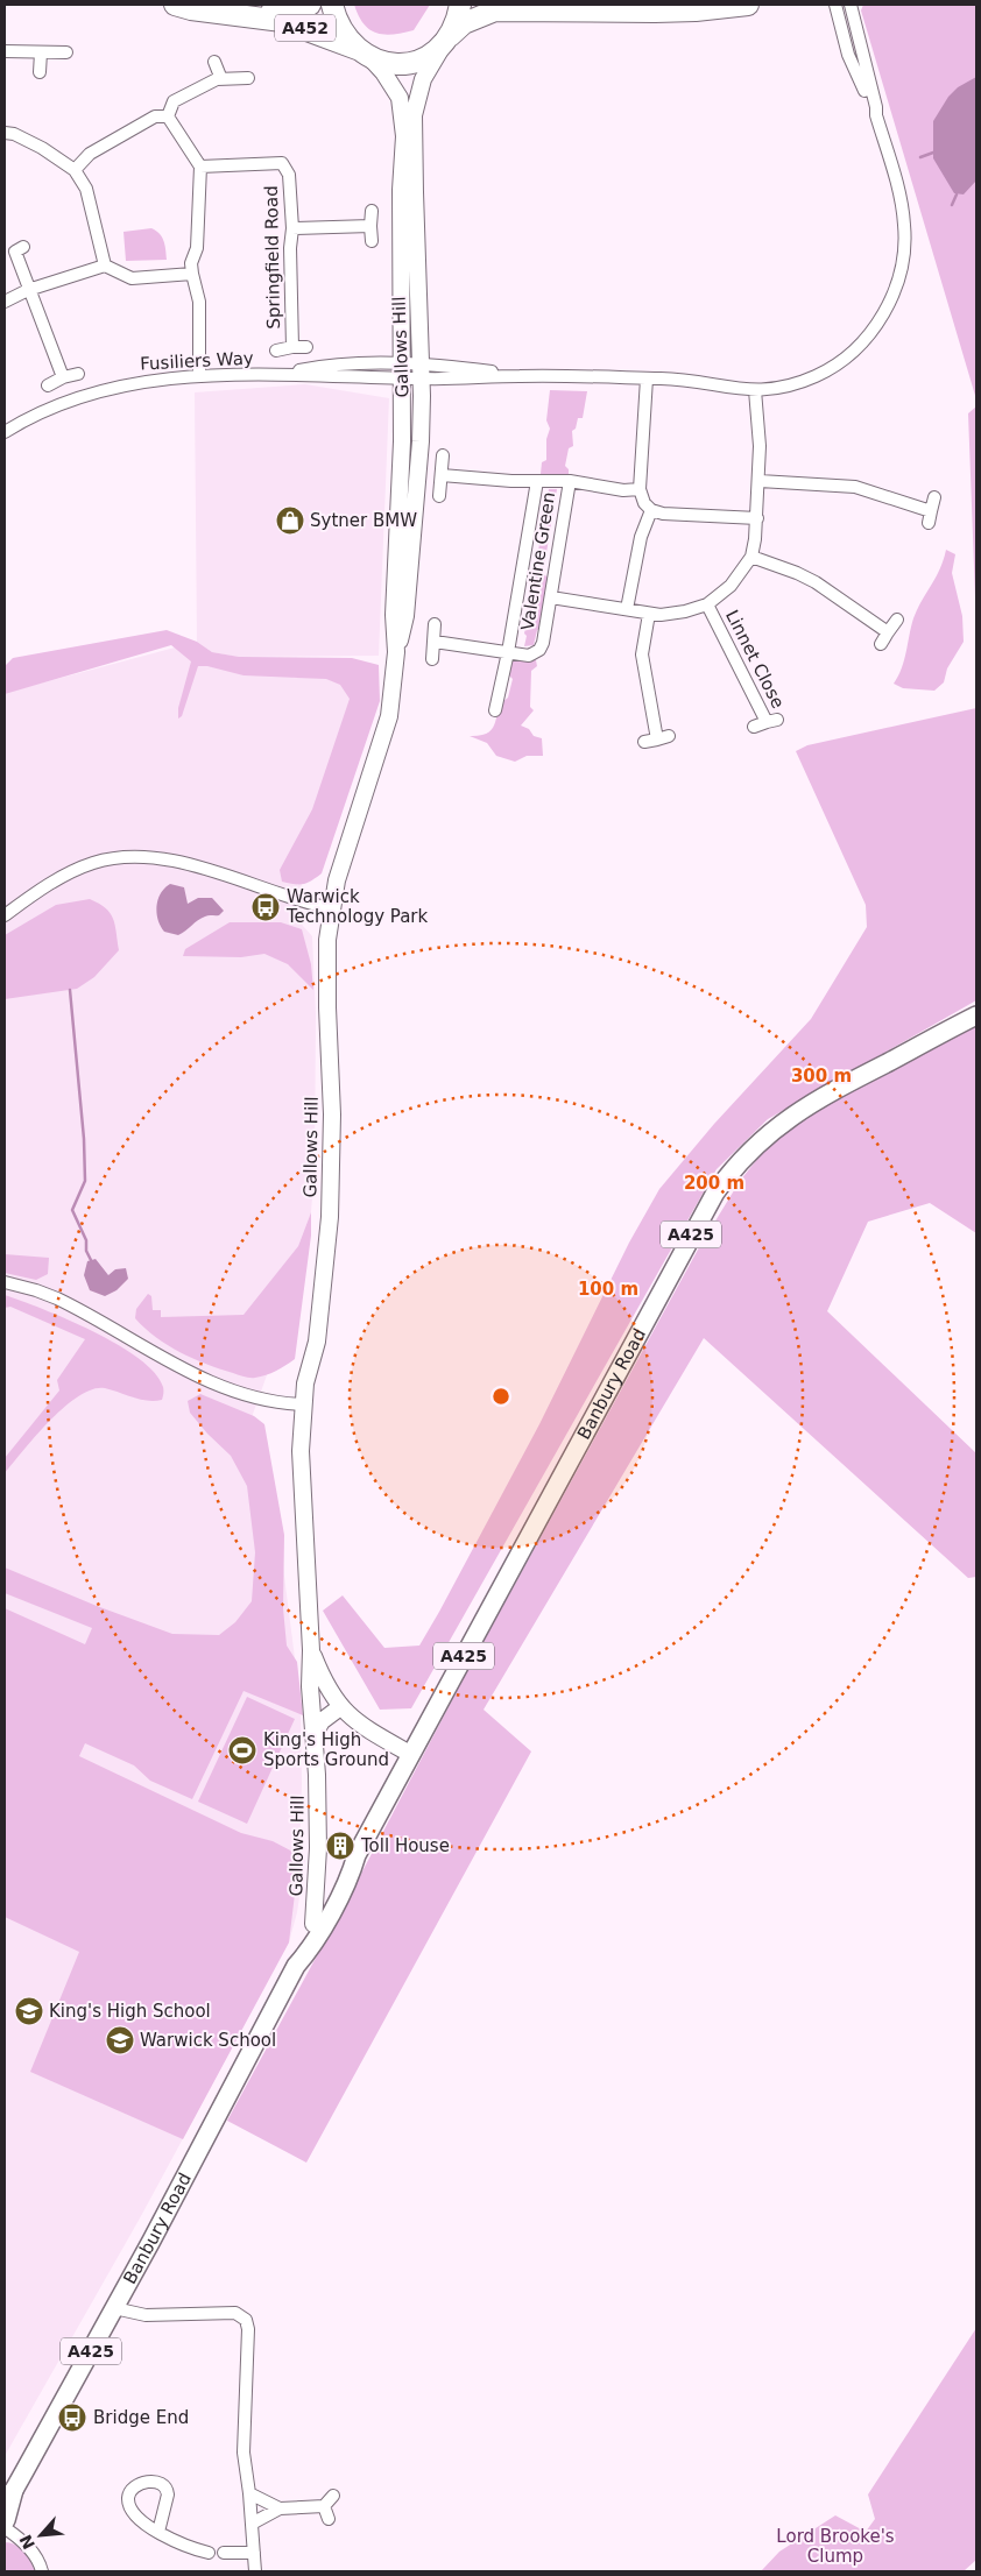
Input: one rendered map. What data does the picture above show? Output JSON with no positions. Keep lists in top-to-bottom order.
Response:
{
  "streets": {
    "highway": ["A452"],
    "main road": ["A425", "Banbury Road"],
    "street": [
      "Springfield Road",
      "Gallows Hill",
      "Fusiliers Way",
      "Valentine Green",
      "Linnet Close"
    ]
  },
  "crossings": [
    ["A452", "Gallows Hill"],
    ["Gallows Hill", "Fusiliers Way"],
    ["Gallows Hill", "Banbury Road"]
  ],
  "parks": ["Lord Brooke's Clump"],
  "places": {
    "shop": ["Sytner BMW"],
    "bus stop": ["Warwick Technology Park", "Bridge End"],
    "sports": ["King's High Sports Ground"],
    "building": ["Toll House"],
    "school or university": ["King's High School", "Warwick School"]
  },
  "north": "bottom left",
  "rings": ["300 m", "200 m", "100 m"]
}
